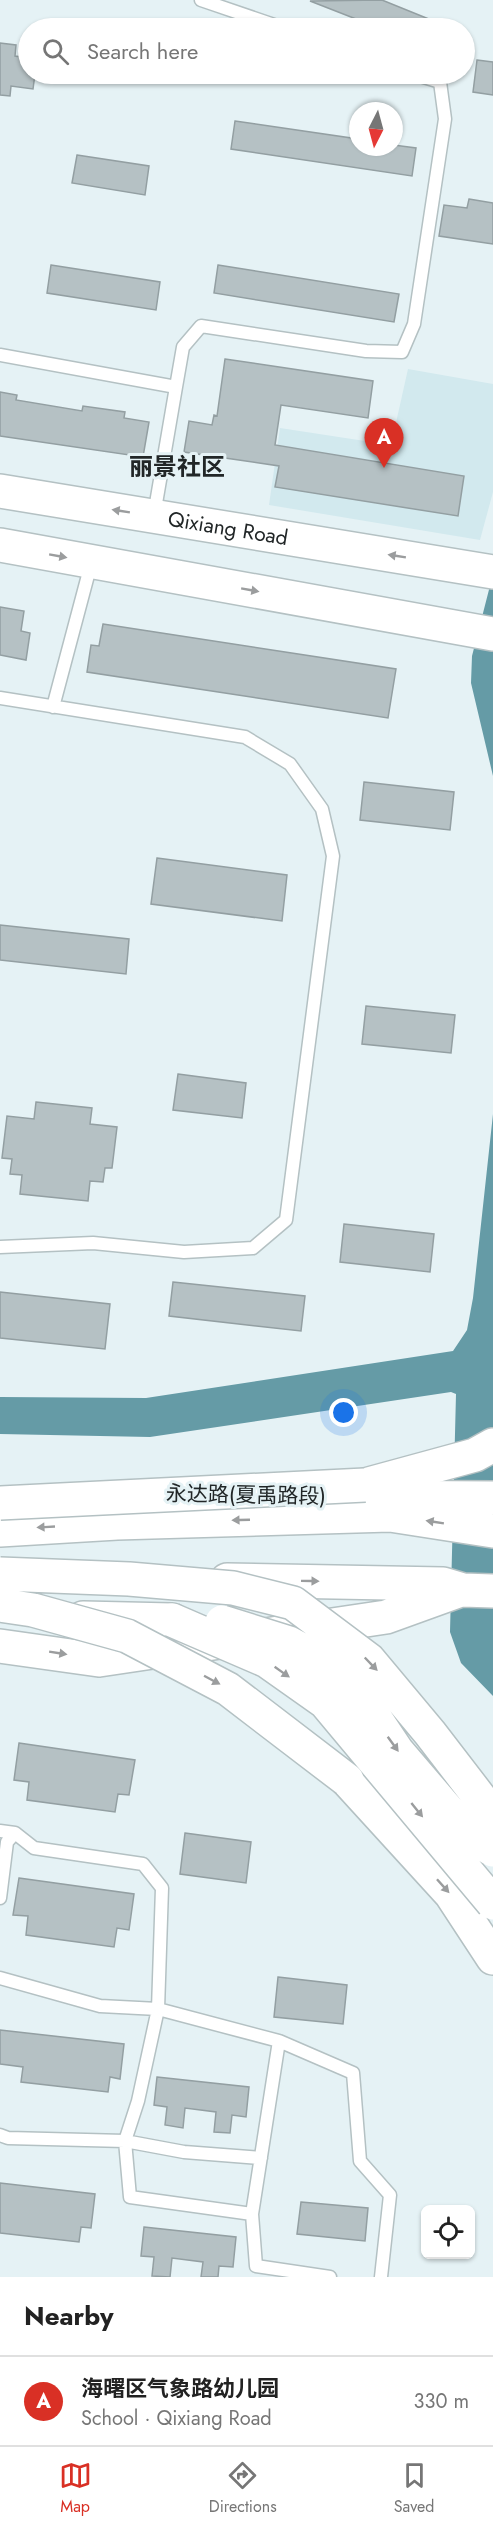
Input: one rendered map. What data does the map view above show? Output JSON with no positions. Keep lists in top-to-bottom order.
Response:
{
  "streets": {
    "main road": ["Qixiang Road", "永达路(夏禹路段)"]
  },
  "districts": ["丽景社区"],
  "north": "bottom",
  "page": {
    "search": "Search here",
    "pins": "A",
    "heading": "Nearby",
    "list": [
      {
        "mark": "A",
        "name": "海曙区气象路幼儿园",
        "note": "School · Qixiang Road",
        "value": "330 m"
      }
    ],
    "nav": ["Map", "Directions", "Saved"]
  }
}
